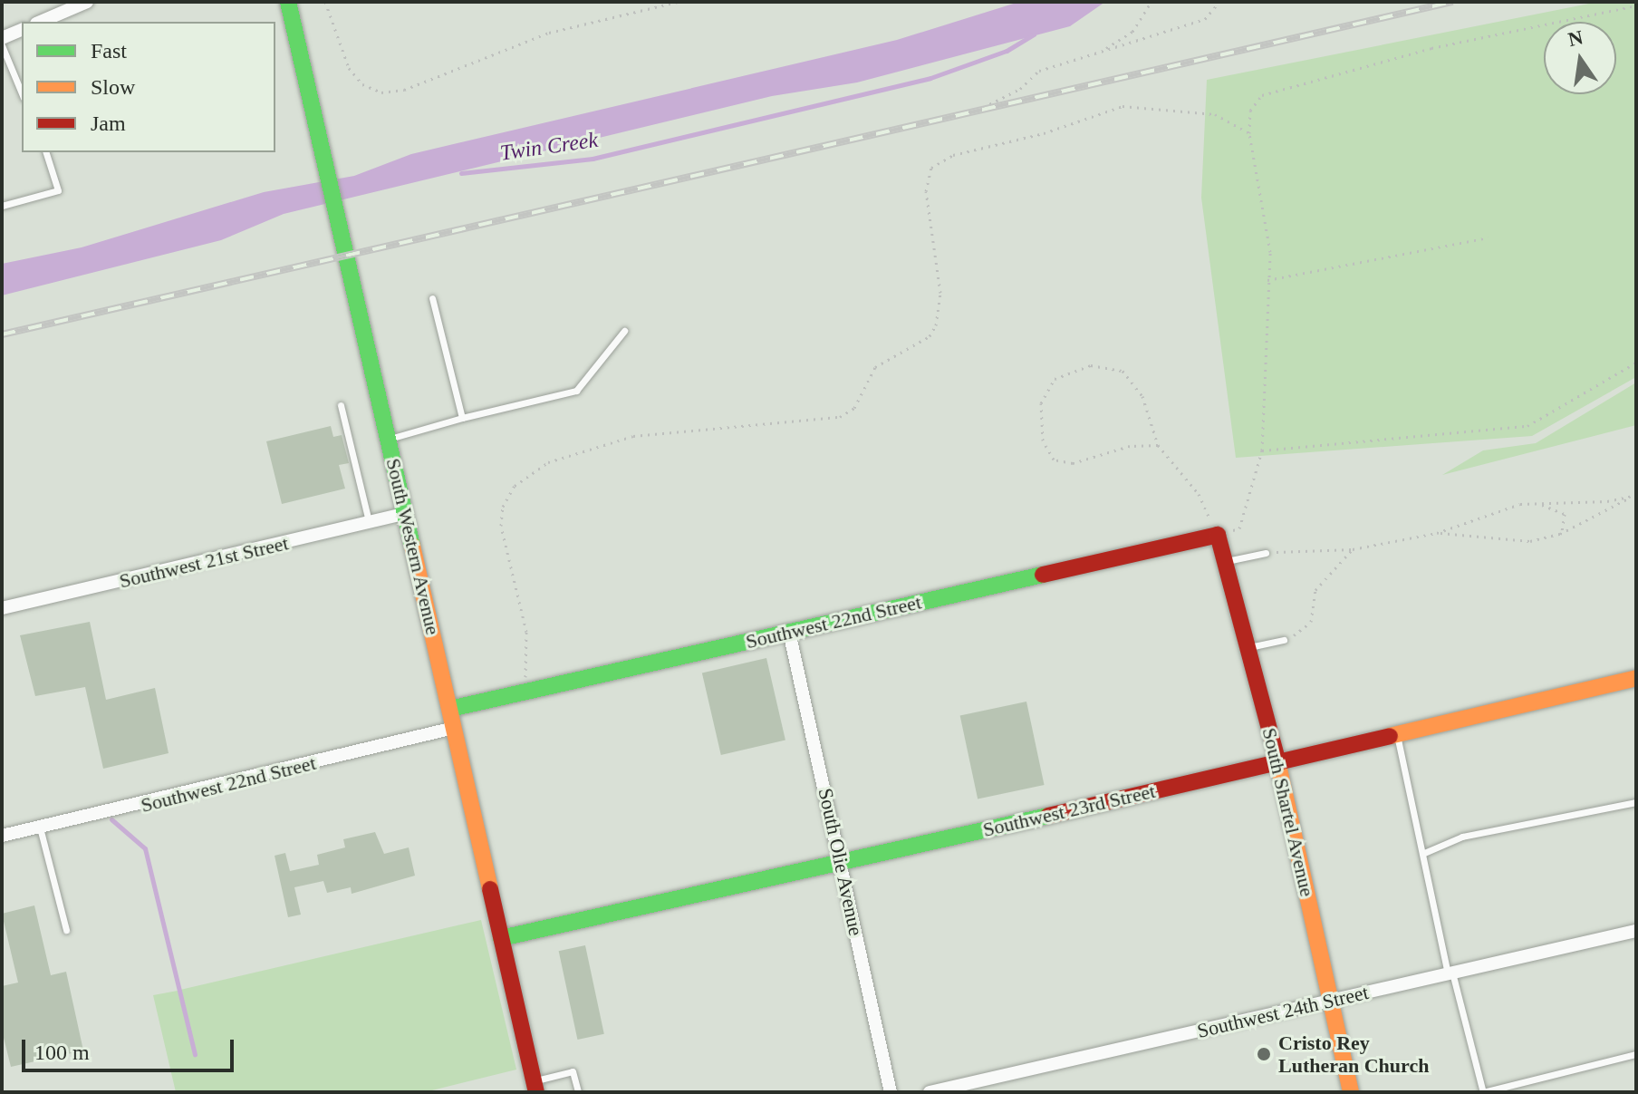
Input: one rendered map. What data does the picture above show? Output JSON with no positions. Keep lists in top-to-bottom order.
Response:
{
  "streets": {
    "street": [
      "South Western Avenue",
      "Southwest 21st Street",
      "Southwest 22nd Street",
      "Southwest 23rd Street",
      "South Shartel Avenue",
      "South Olie Avenue",
      "Southwest 24th Street"
    ]
  },
  "crossings": [
    ["South Western Avenue", "Southwest 21st Street"],
    ["South Western Avenue", "Southwest 22nd Street"],
    ["South Western Avenue", "Southwest 23rd Street"],
    ["Southwest 22nd Street", "South Shartel Avenue"],
    ["Southwest 22nd Street", "South Olie Avenue"],
    ["Southwest 23rd Street", "South Shartel Avenue"],
    ["Southwest 23rd Street", "South Olie Avenue"],
    ["South Shartel Avenue", "Southwest 24th Street"]
  ],
  "water": ["Twin Creek"],
  "places": ["Cristo Rey Lutheran Church"],
  "legend": ["Fast", "Slow", "Jam"],
  "scale_bar": "100 m",
  "north": "top"
}
